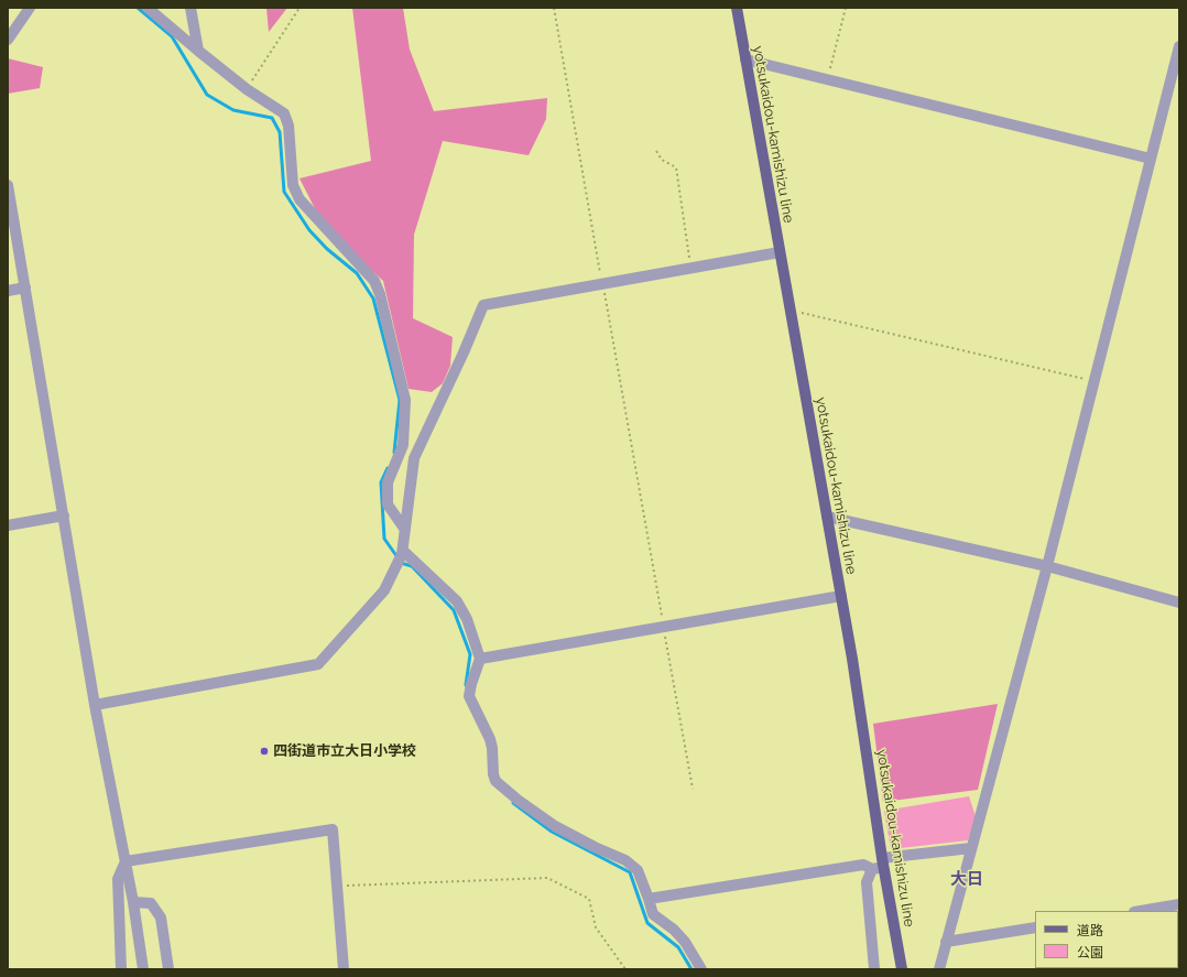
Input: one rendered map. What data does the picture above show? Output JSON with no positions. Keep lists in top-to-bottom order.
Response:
{
  "streets": {
    "main road": ["yotsukaidou-kamishizu line"]
  },
  "districts": ["大日"],
  "places": ["四街道市立大日小学校"],
  "legend": ["道路", "公園"]
}
